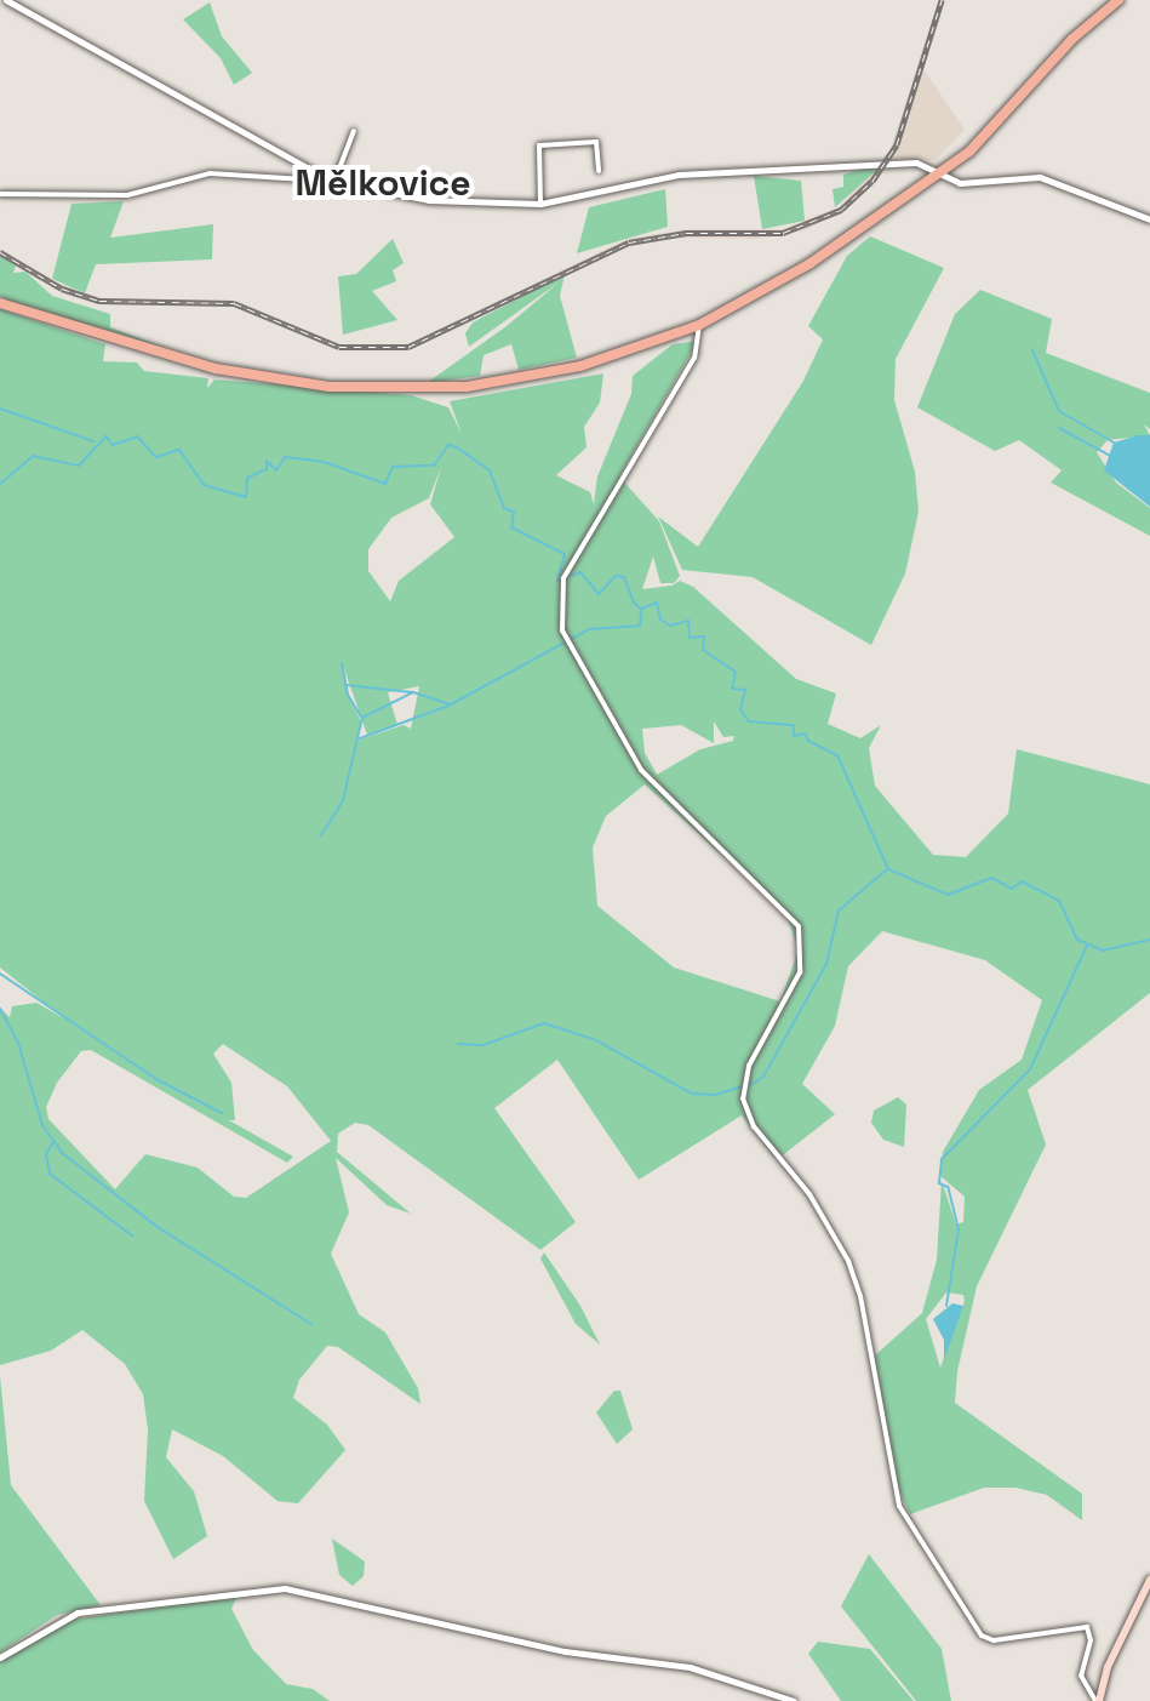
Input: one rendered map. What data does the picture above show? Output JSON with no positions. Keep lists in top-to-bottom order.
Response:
{
  "districts": ["Mělkovice"]
}
